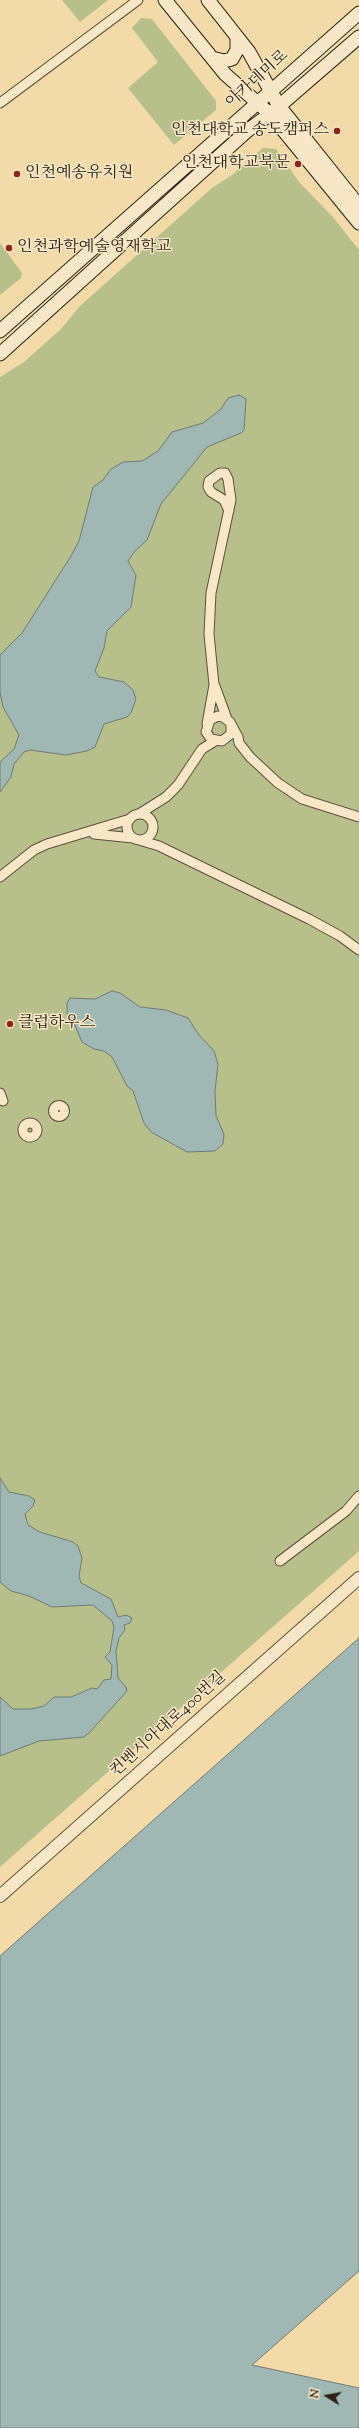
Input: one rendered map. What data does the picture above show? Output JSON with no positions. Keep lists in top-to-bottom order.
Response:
{
  "streets": {
    "main road": ["아카데미로"],
    "street": ["컨벤시아대로400번길"]
  },
  "places": [
    "인천대학교 송도캠퍼스",
    "인천대학교북문",
    "인천예송유치원",
    "인천과학예술영재학교",
    "클럽하우스"
  ],
  "north": "left"
}
